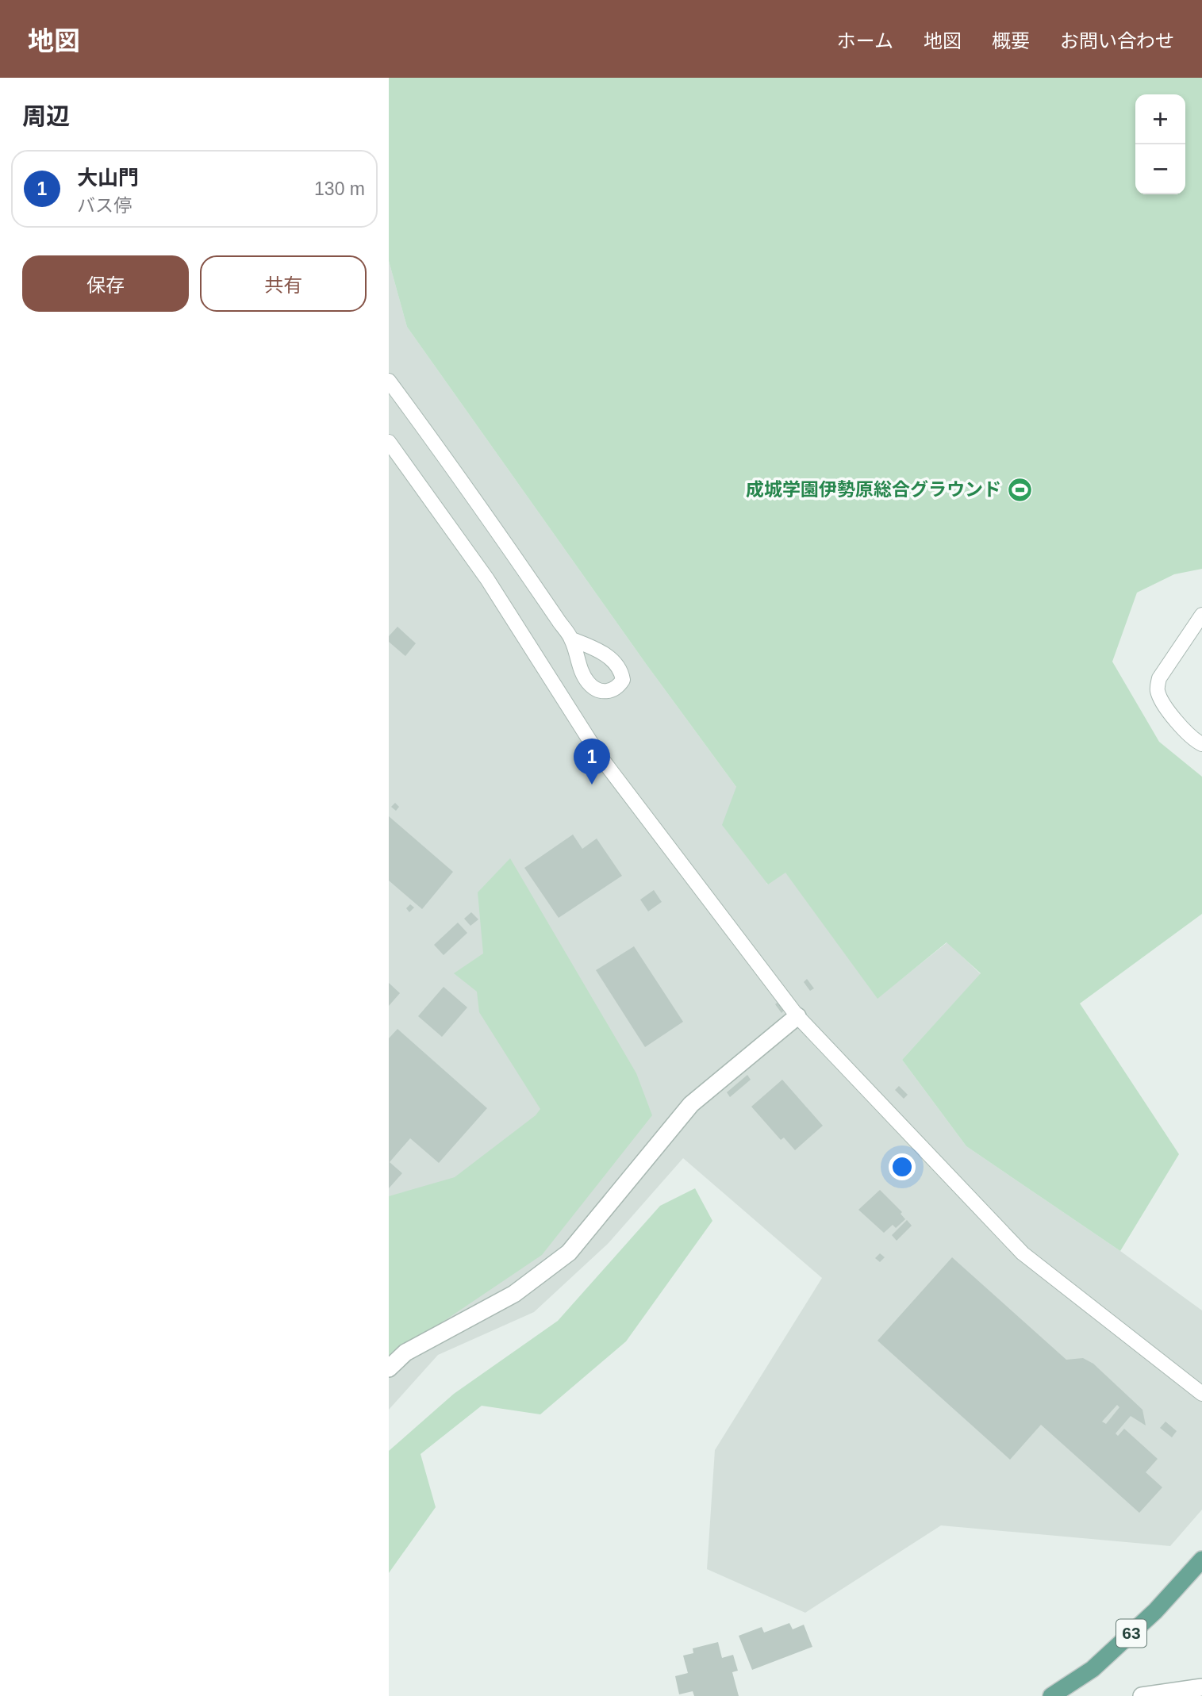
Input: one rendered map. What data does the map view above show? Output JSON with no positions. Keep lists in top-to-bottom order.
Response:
{
  "streets": {
    "main road": ["63"]
  },
  "places": {
    "sports": ["成城学園伊勢原総合グラウンド"]
  },
  "page": {
    "header": "地図",
    "nav": [
      "ホーム",
      "地図",
      "概要",
      "お問い合わせ"
    ],
    "heading": "周辺",
    "map_buttons": ["+", "−"],
    "list": [
      {
        "mark": "1",
        "name": "大山門",
        "note": "バス停",
        "value": "130 m"
      }
    ],
    "buttons": ["保存", "共有"],
    "pins": "1"
  }
}
